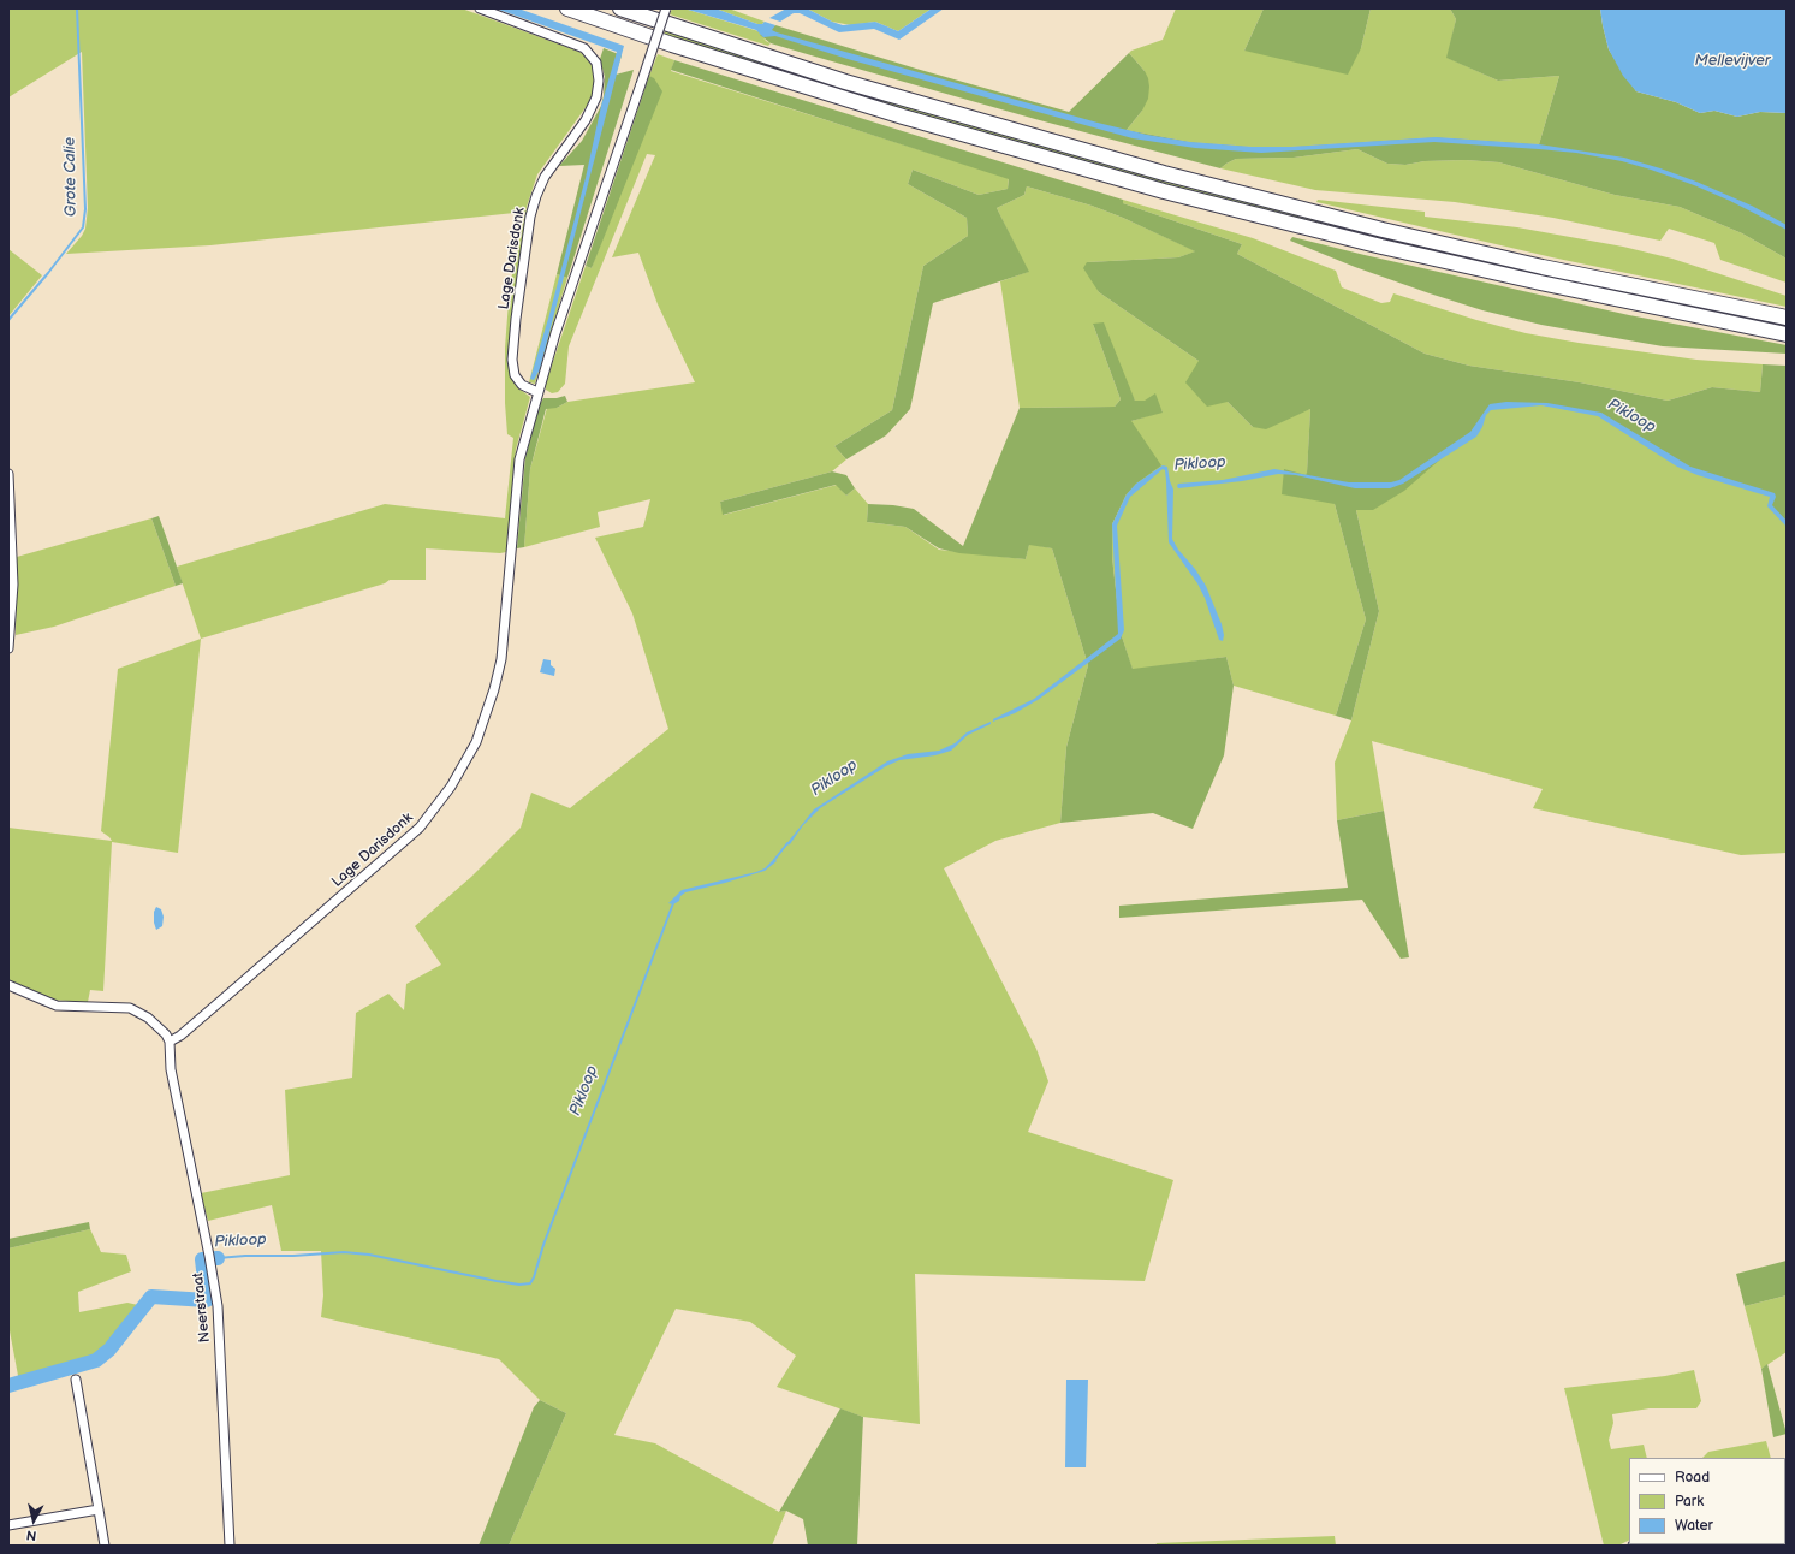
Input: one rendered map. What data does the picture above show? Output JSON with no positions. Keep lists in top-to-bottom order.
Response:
{
  "streets": {
    "street": ["Lage Darisdonk", "Neerstraat"]
  },
  "crossings": [
    ["Lage Darisdonk", "Neerstraat"]
  ],
  "water": ["Mellevijver", "Grote Calie", "Pikloop"],
  "legend": ["Road", "Park", "Water"],
  "north": "bottom"
}
